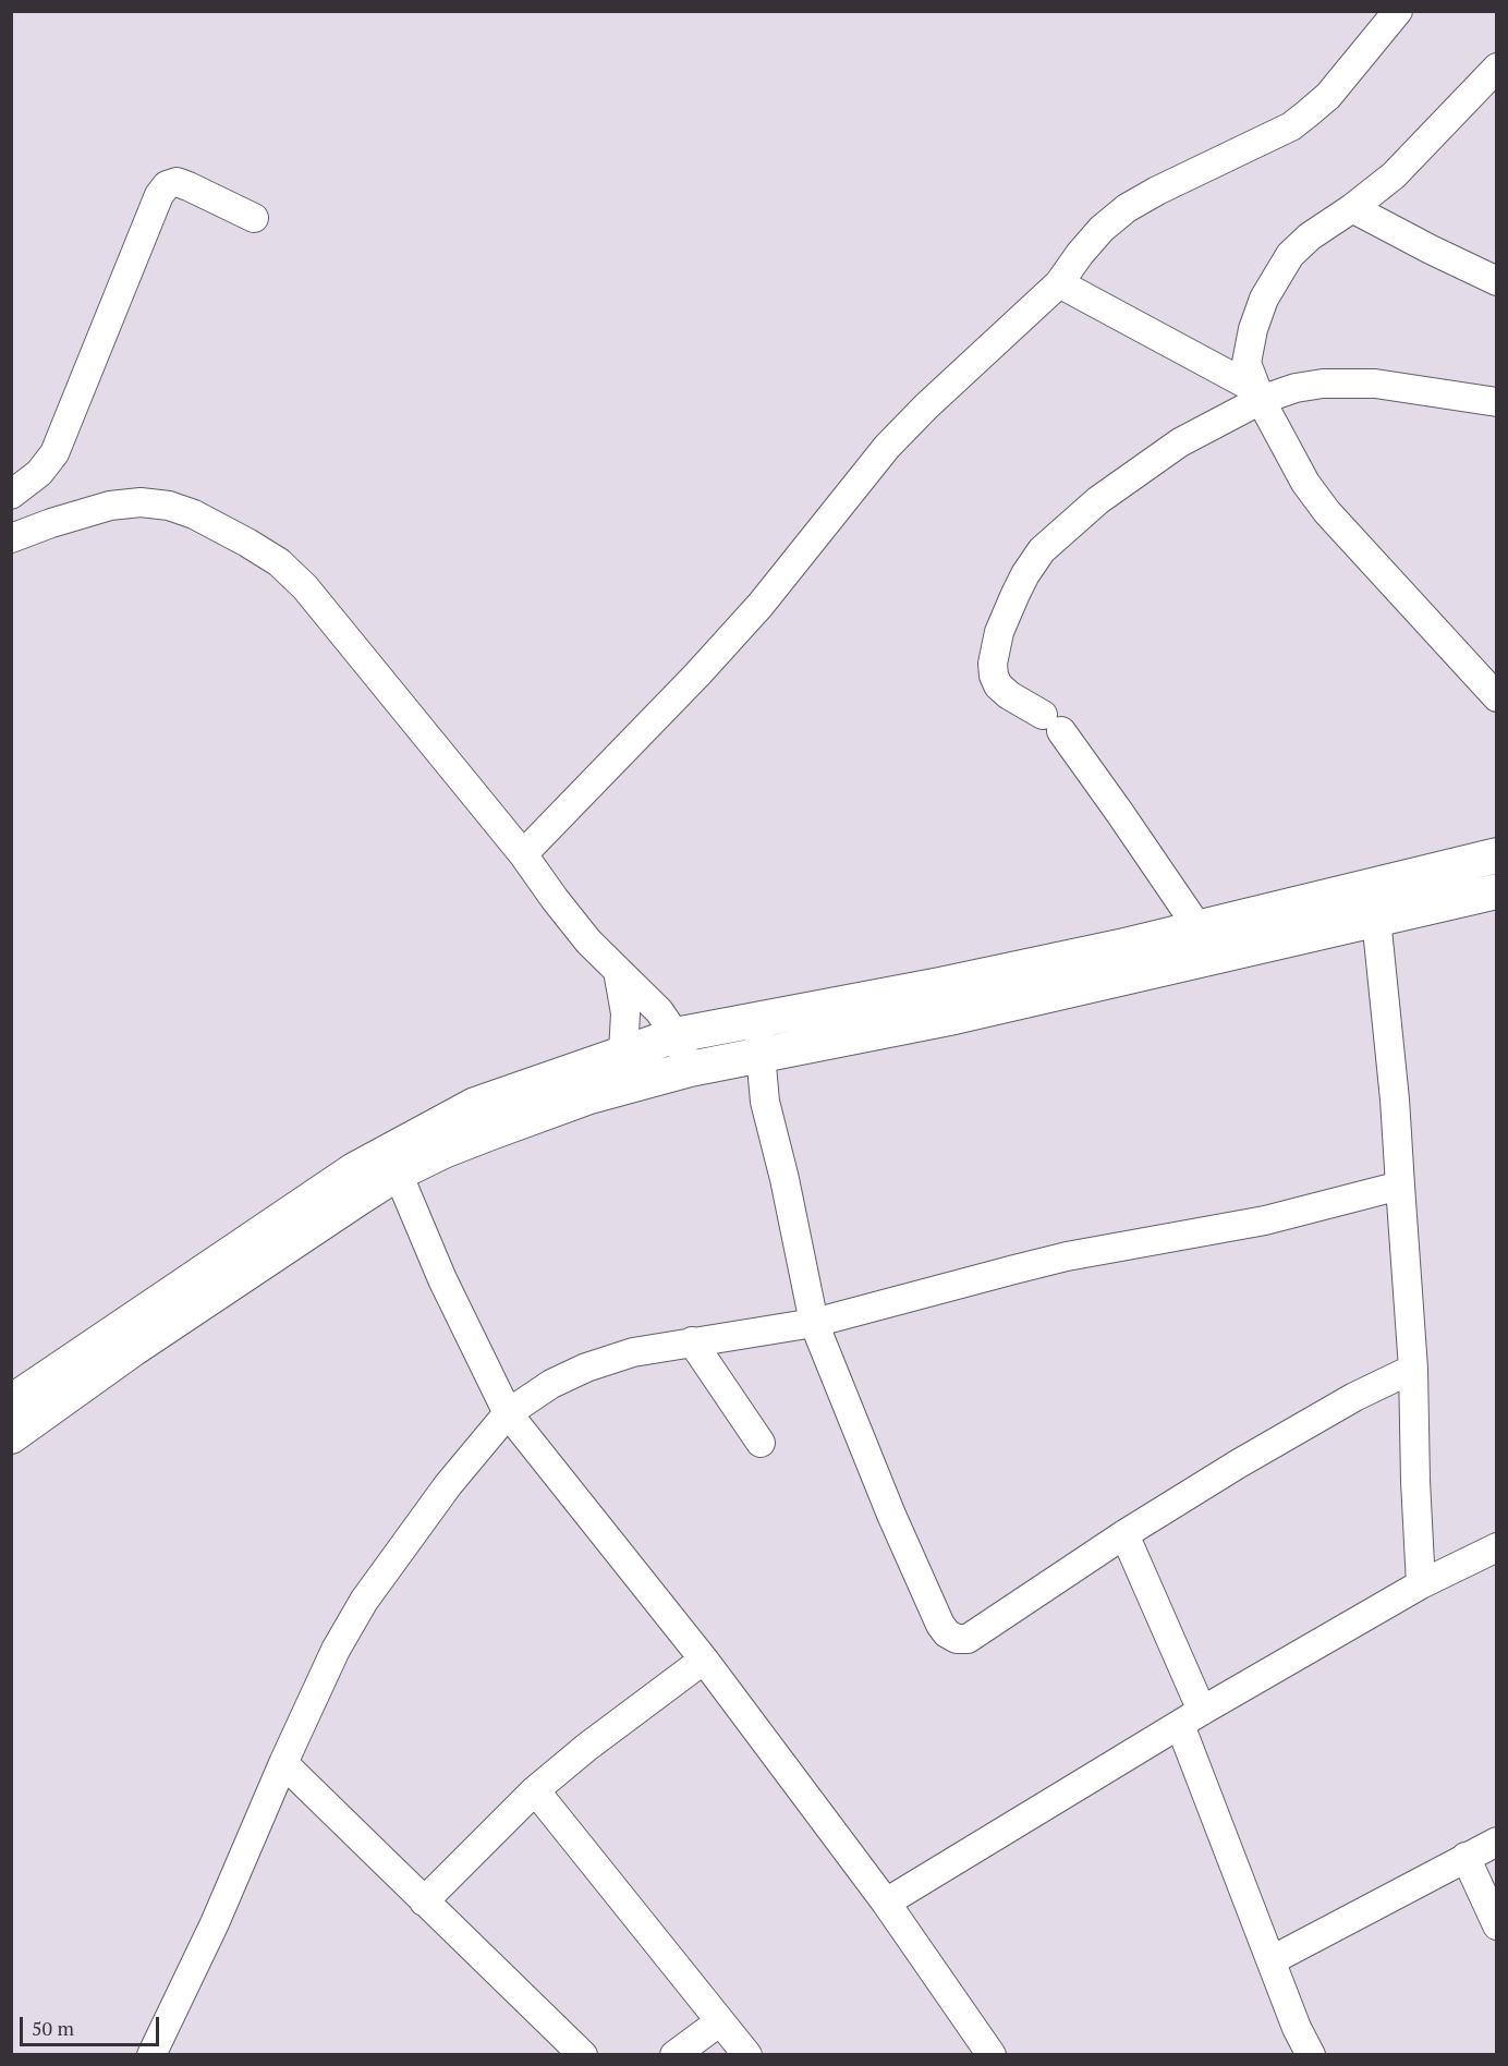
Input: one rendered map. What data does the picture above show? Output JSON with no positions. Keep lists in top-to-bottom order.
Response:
{
  "scale_bar": "50 m"
}
